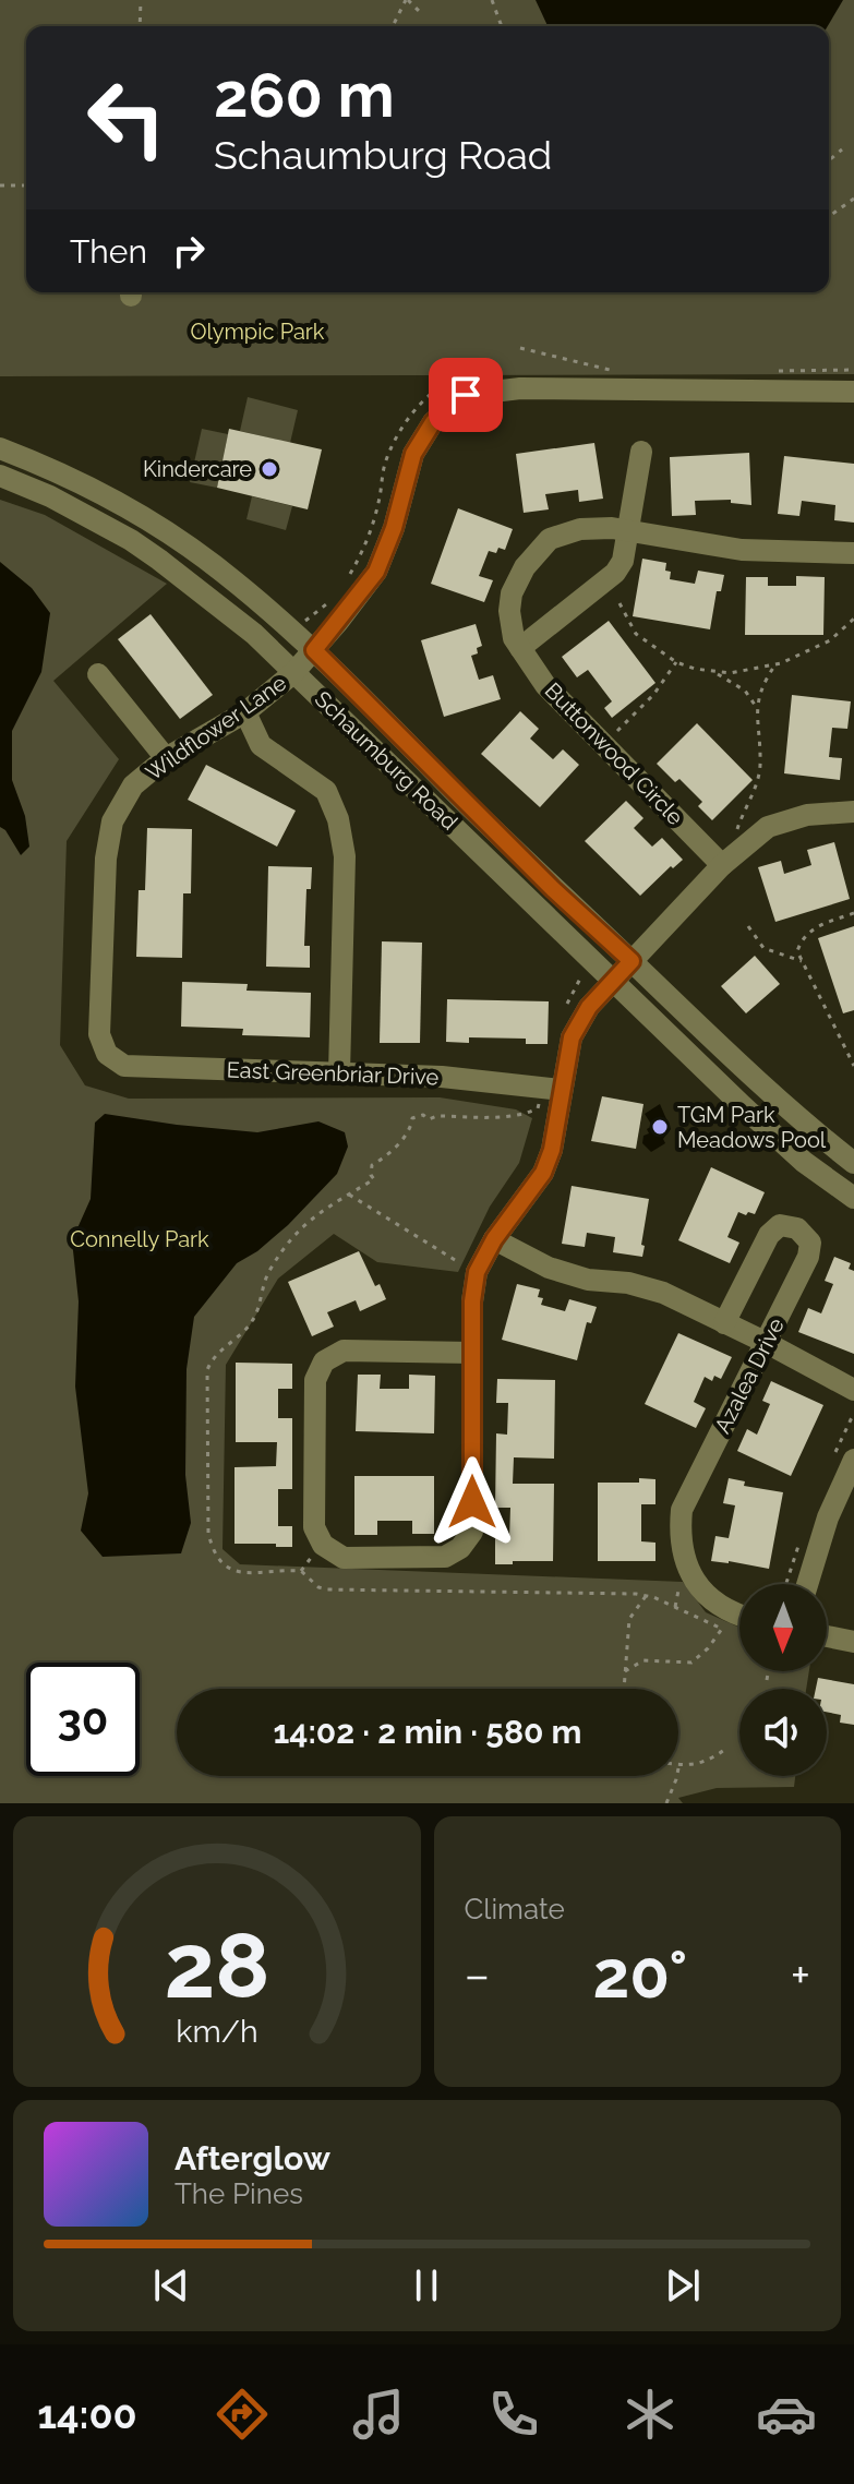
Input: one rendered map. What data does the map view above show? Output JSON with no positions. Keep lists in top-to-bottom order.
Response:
{
  "streets": {
    "street": [
      "Wildflower Lane",
      "Buttonwood Circle",
      "Schaumburg Road",
      "East Greenbriar Drive",
      "Azalea Drive"
    ]
  },
  "crossings": [
    ["Wildflower Lane", "Schaumburg Road"],
    ["Wildflower Lane", "East Greenbriar Drive"]
  ],
  "parks": ["Olympic Park", "Connelly Park"],
  "places": ["Kindercare", "TGM Park Meadows Pool"],
  "north": "bottom",
  "page": {
    "turn": ["260 m", "Schaumburg Road"],
    "then": "Then",
    "limit": "30",
    "trip": "14:02 · 2 min · 580 m",
    "tile": "Climate",
    "heat": ["−", "20°", "+"],
    "song": ["Afterglow", "The Pines"],
    "tabs": "14:00",
    "gauge": ["28", "km/h"]
  }
}
